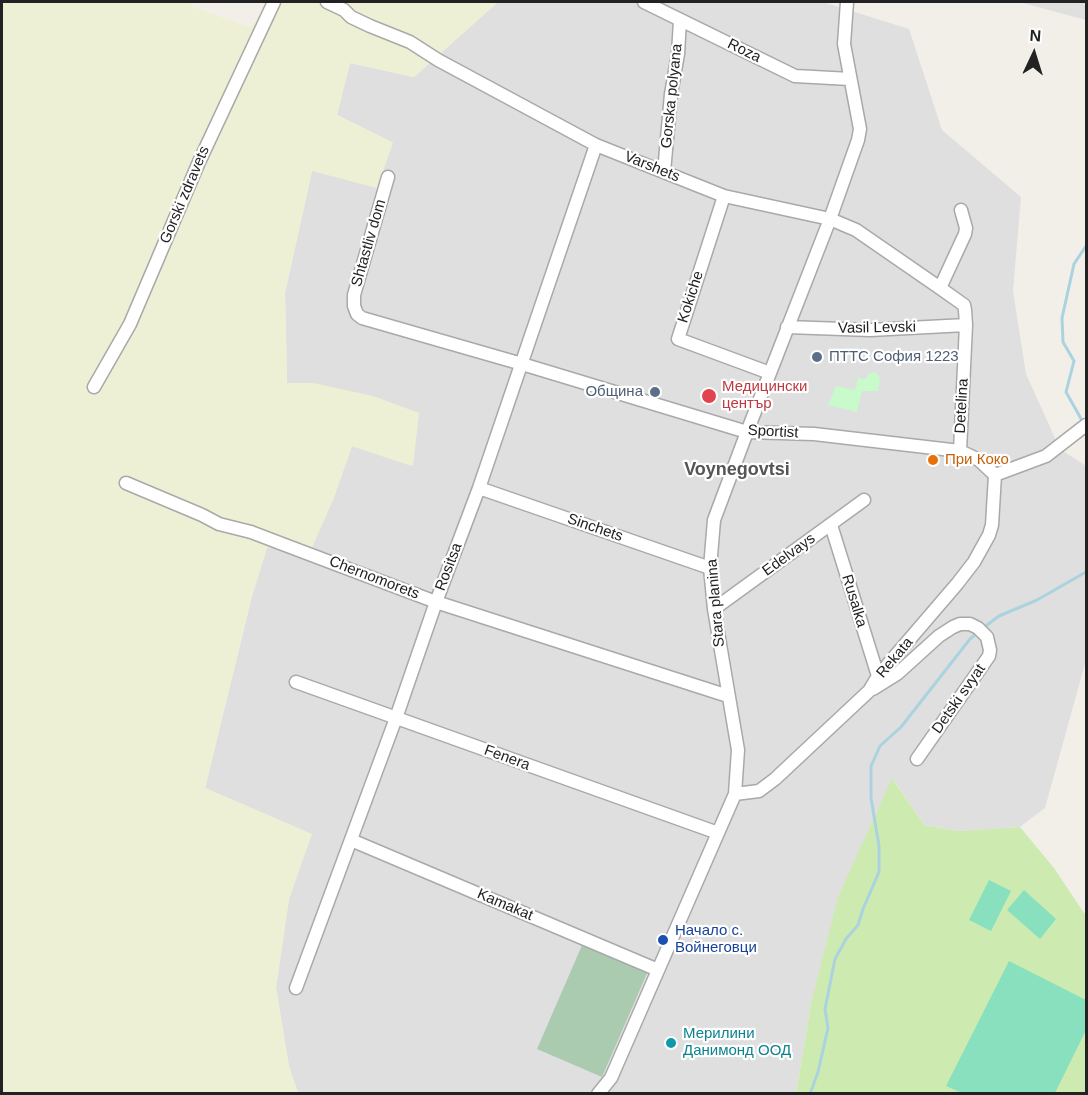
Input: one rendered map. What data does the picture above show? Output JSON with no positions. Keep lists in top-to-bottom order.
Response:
{
  "streets": {
    "street": [
      "Roza",
      "Gorska polyana",
      "Varshets",
      "Gorski zdravets",
      "Shtastliv dom",
      "Kokiche",
      "Vasil Levski",
      "Detelina",
      "Sportist",
      "Sinchets",
      "Edelvays",
      "Rositsa",
      "Chernomorets",
      "Rusalka",
      "Stara planina",
      "Rekata",
      "Detski svyat",
      "Fenera",
      "Kamakat"
    ]
  },
  "crossings": [
    ["Roza", "Gorska polyana"],
    ["Roza", "Stara planina"],
    ["Gorska polyana", "Varshets"],
    ["Varshets", "Kokiche"],
    ["Varshets", "Vasil Levski"],
    ["Varshets", "Detelina"],
    ["Varshets", "Rositsa"],
    ["Varshets", "Stara planina"],
    ["Shtastliv dom", "Sportist"],
    ["Kokiche", "Stara planina"],
    ["Vasil Levski", "Detelina"],
    ["Vasil Levski", "Stara planina"],
    ["Detelina", "Sportist"],
    ["Sportist", "Rositsa"],
    ["Sportist", "Stara planina"],
    ["Sportist", "Rekata"],
    ["Sinchets", "Rositsa"],
    ["Sinchets", "Stara planina"],
    ["Edelvays", "Rusalka"],
    ["Edelvays", "Stara planina"],
    ["Rositsa", "Chernomorets"],
    ["Rositsa", "Fenera"],
    ["Rositsa", "Kamakat"],
    ["Chernomorets", "Stara planina"],
    ["Rusalka", "Rekata"],
    ["Stara planina", "Rekata"],
    ["Stara planina", "Fenera"],
    ["Stara planina", "Kamakat"],
    ["Rekata", "Detski svyat"]
  ],
  "districts": ["Voynegovtsi"],
  "places": [
    "ПТТС София 1223",
    "Община",
    "Медицински център",
    "При Коко",
    "Начало с. Войнеговци",
    "Мерилини Данимонд ООД"
  ],
  "north": "top"
}
